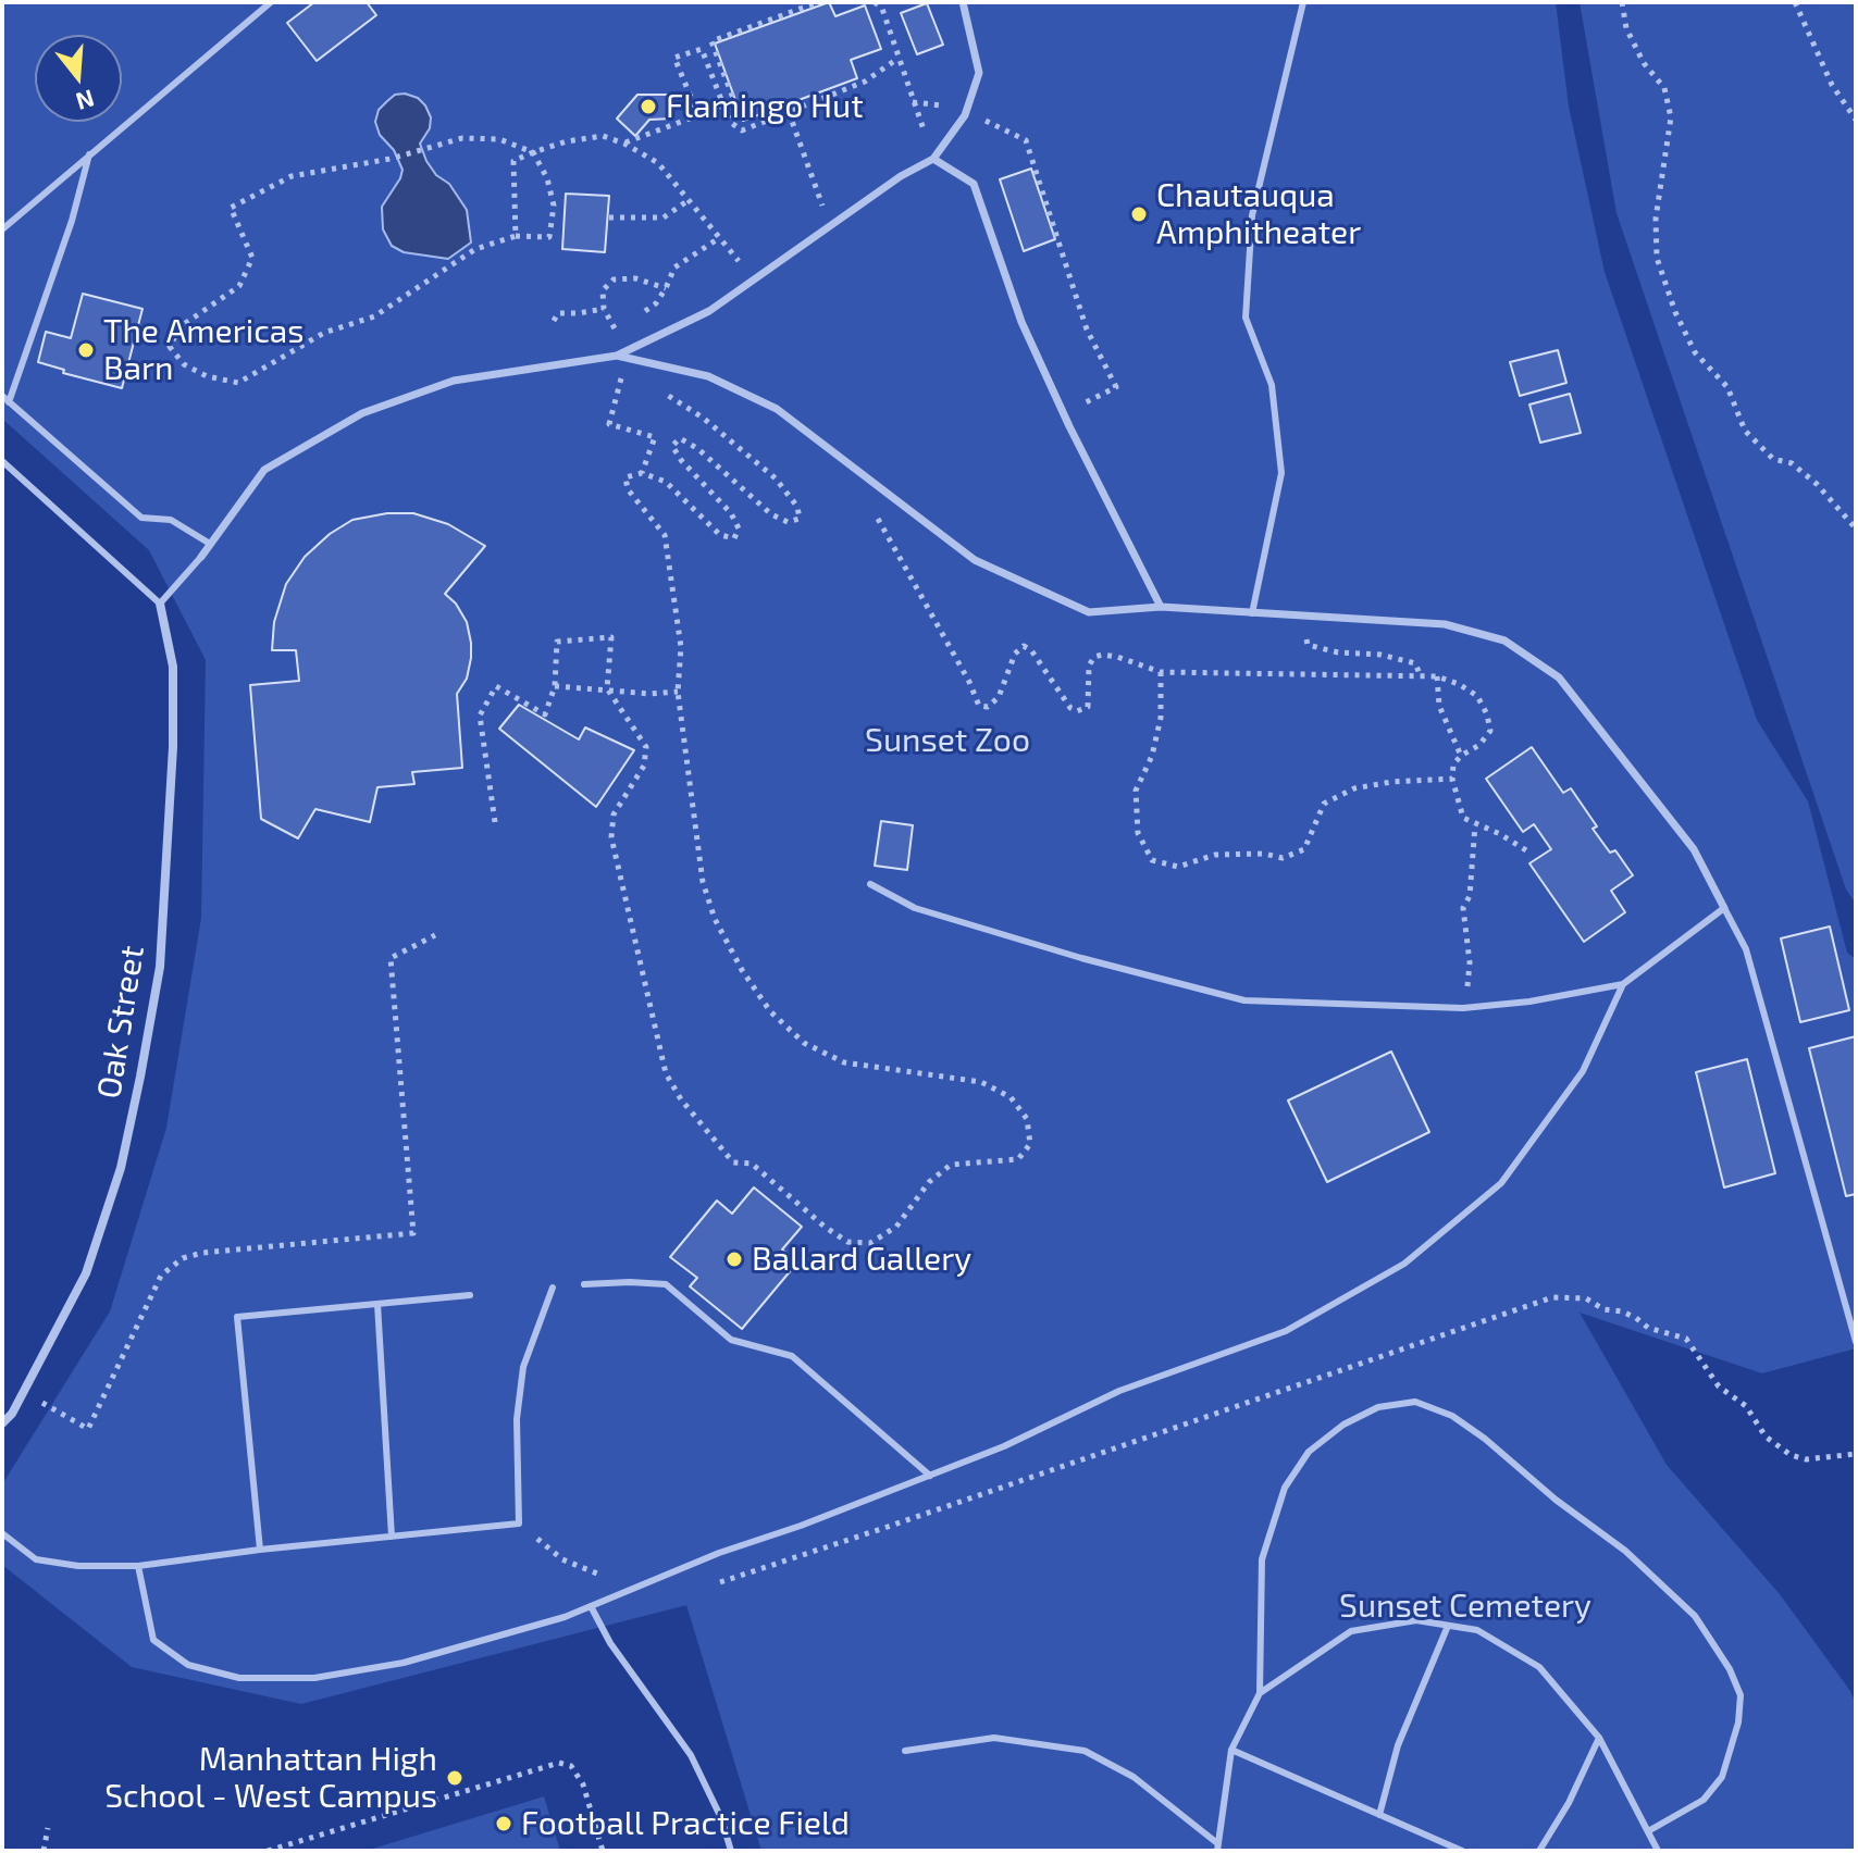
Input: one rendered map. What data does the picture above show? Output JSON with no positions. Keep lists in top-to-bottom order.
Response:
{
  "streets": {
    "street": ["Oak Street"]
  },
  "parks": ["Sunset Zoo", "Sunset Cemetery"],
  "places": [
    "Flamingo Hut",
    "Chautauqua Amphitheater",
    "The Americas Barn",
    "Ballard Gallery",
    "Manhattan High School - West Campus",
    "Football Practice Field"
  ],
  "north": "bottom"
}
